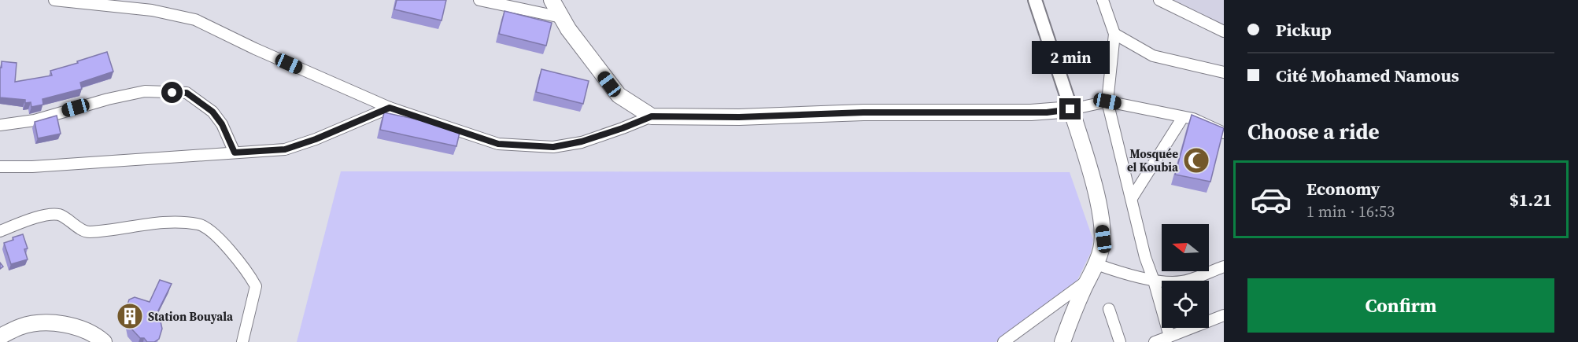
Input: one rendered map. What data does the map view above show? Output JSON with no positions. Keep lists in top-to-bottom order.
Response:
{
  "places": {
    "mosque": ["Mosquée el Koubia"],
    "building": ["Station Bouyala"]
  },
  "north": "left",
  "page": {
    "banner": ["Pickup", "Cité Mohamed Namous"],
    "bubble": "2 min",
    "heading": "Choose a ride",
    "list": [
      {
        "name": "Economy",
        "note": "1 min · 16:53",
        "value": "$1.21"
      }
    ],
    "buttons": "Confirm"
  }
}
